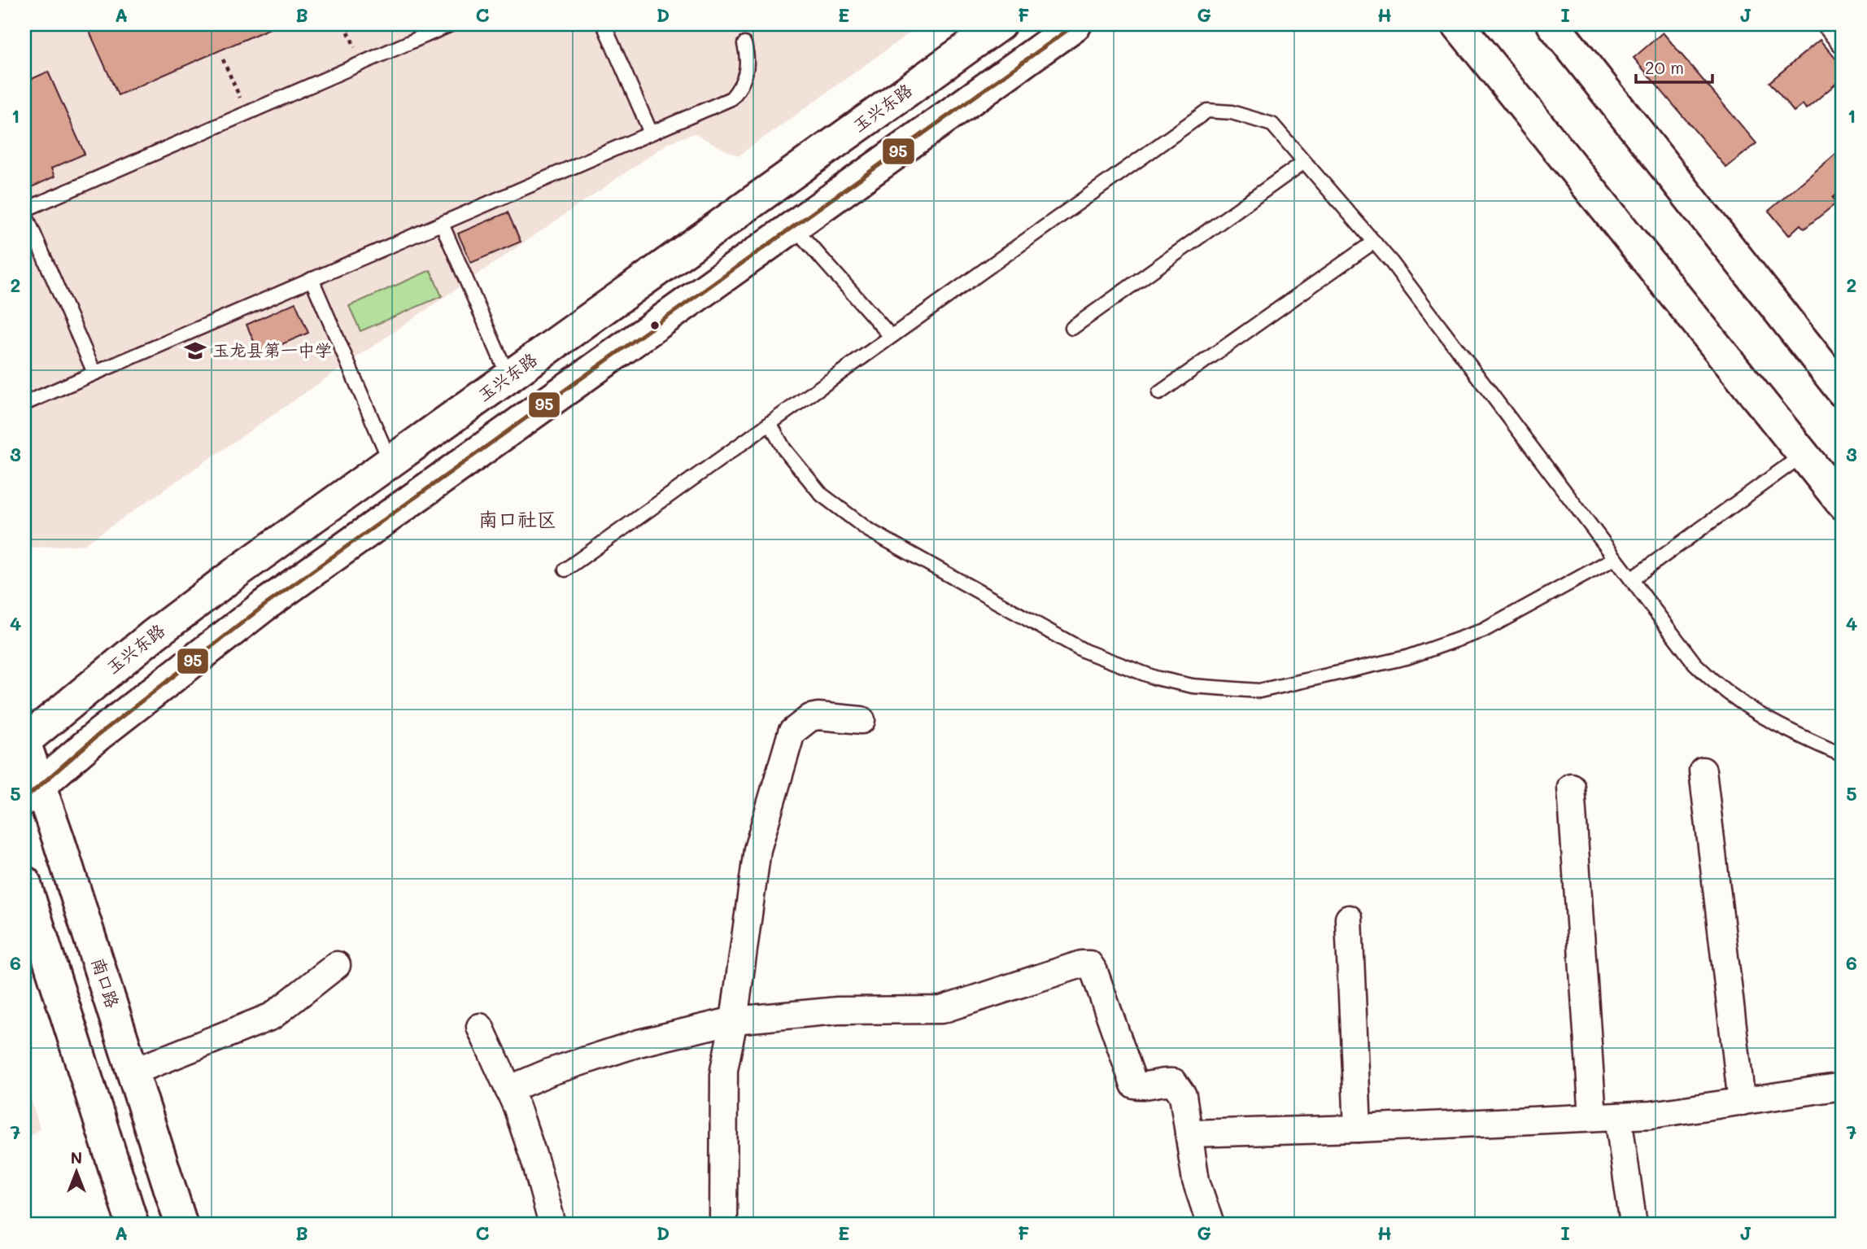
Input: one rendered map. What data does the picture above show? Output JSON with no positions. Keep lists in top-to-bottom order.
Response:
{
  "streets": {
    "main road": ["玉兴东路", "南口路"]
  },
  "crossings": [
    ["玉兴东路", "南口路"]
  ],
  "districts": ["南口社区"],
  "places": {
    "school or university": ["玉龙县第一中学"]
  },
  "lines": ["transit line 95"],
  "scale_bar": "20 m",
  "north": "top",
  "grid": {
    "columns": [
      "A",
      "B",
      "C",
      "D",
      "E",
      "F",
      "G",
      "H",
      "I",
      "J"
    ],
    "rows": [
      "1",
      "2",
      "3",
      "4",
      "5",
      "6",
      "7"
    ]
  }
}
